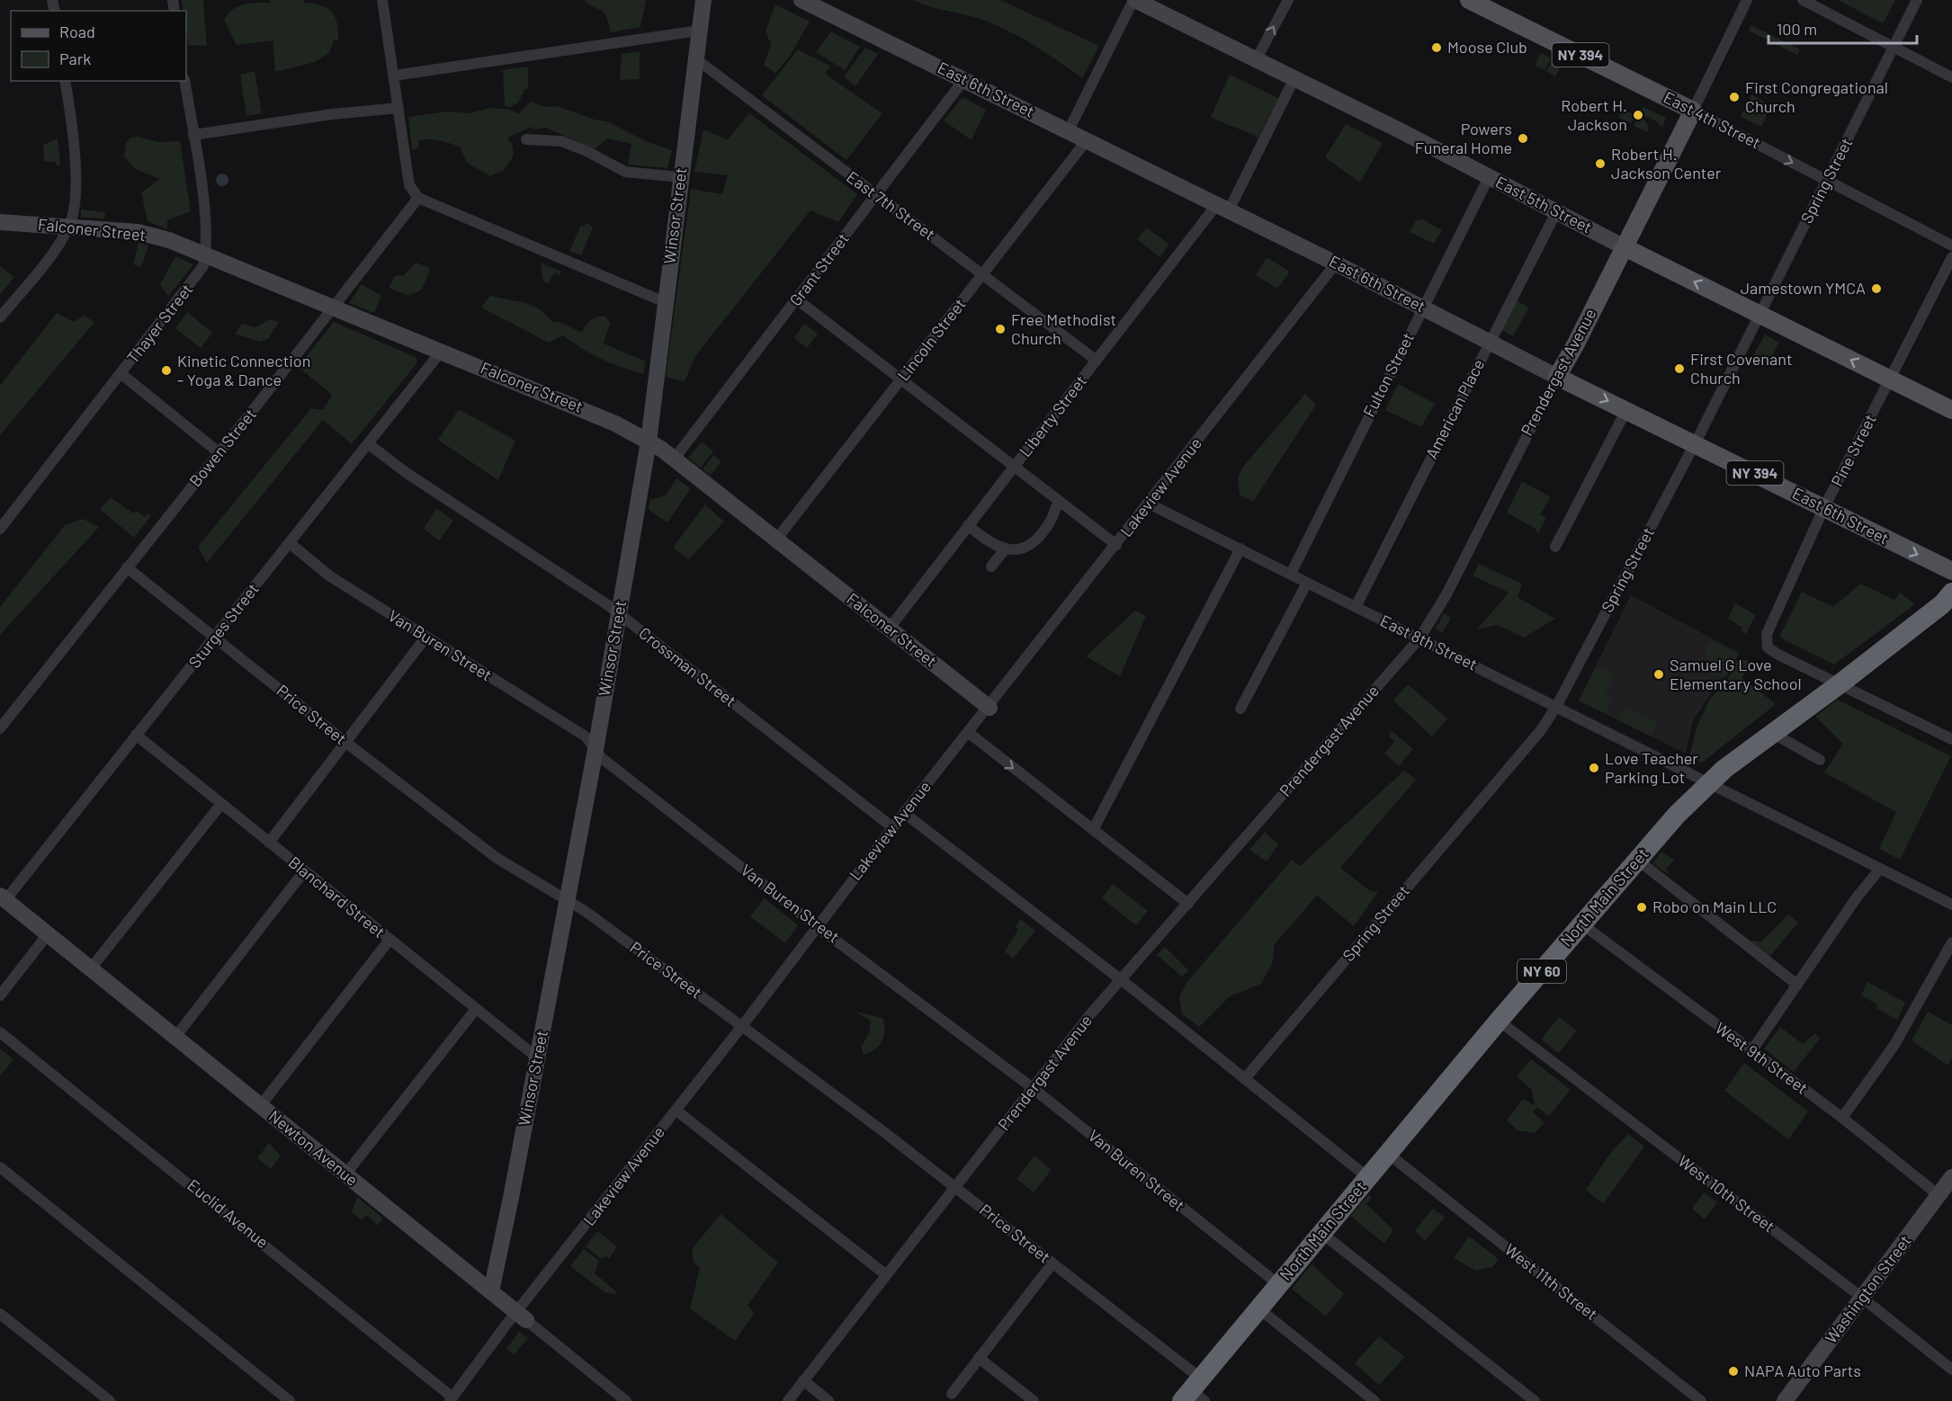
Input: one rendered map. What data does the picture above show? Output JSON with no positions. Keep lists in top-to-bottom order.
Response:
{
  "streets": {
    "highway": ["North Main Street", "NY 60"],
    "main road": [
      "NY 394",
      "East 6th Street",
      "East 4th Street",
      "East 5th Street",
      "Prendergast Avenue"
    ],
    "street": [
      "Spring Street",
      "East 7th Street",
      "Winsor Street",
      "Falconer Street",
      "Grant Street",
      "Thayer Street",
      "Lincoln Street",
      "Fulton Street",
      "American Place",
      "Liberty Street",
      "Bowen Street",
      "Pine Street",
      "Lakeview Avenue",
      "Sturges Street",
      "East 8th Street",
      "Van Buren Street",
      "Crossman Street",
      "Price Street",
      "Blanchard Street",
      "West 9th Street",
      "Newton Avenue",
      "West 10th Street",
      "Euclid Avenue",
      "West 11th Street",
      "Washington Street"
    ]
  },
  "crossings": [
    ["East 6th Street", "Spring Street"],
    ["East 6th Street", "Grant Street"],
    ["East 6th Street", "Lincoln Street"],
    ["East 6th Street", "Prendergast Avenue"],
    ["East 6th Street", "Fulton Street"],
    ["East 6th Street", "American Place"],
    ["East 6th Street", "Liberty Street"],
    ["East 6th Street", "Pine Street"],
    ["East 6th Street", "Lakeview Avenue"],
    ["East 4th Street", "Spring Street"],
    ["East 4th Street", "Prendergast Avenue"],
    ["Spring Street", "East 5th Street"],
    ["Spring Street", "East 8th Street"],
    ["East 5th Street", "Prendergast Avenue"],
    ["East 5th Street", "Fulton Street"],
    ["East 5th Street", "American Place"],
    ["East 5th Street", "Liberty Street"],
    ["East 5th Street", "Pine Street"],
    ["East 7th Street", "Winsor Street"],
    ["East 7th Street", "Grant Street"],
    ["East 7th Street", "Lincoln Street"],
    ["East 7th Street", "Liberty Street"],
    ["Winsor Street", "Falconer Street"],
    ["Winsor Street", "Van Buren Street"],
    ["Winsor Street", "Crossman Street"],
    ["Winsor Street", "Price Street"],
    ["Winsor Street", "Blanchard Street"],
    ["Winsor Street", "Newton Avenue"],
    ["Falconer Street", "Grant Street"],
    ["Falconer Street", "Thayer Street"],
    ["Falconer Street", "Lincoln Street"],
    ["Falconer Street", "Liberty Street"],
    ["Falconer Street", "Bowen Street"],
    ["Falconer Street", "Lakeview Avenue"],
    ["Falconer Street", "Sturges Street"],
    ["Prendergast Avenue", "East 8th Street"],
    ["Prendergast Avenue", "Van Buren Street"],
    ["Prendergast Avenue", "Price Street"],
    ["Fulton Street", "East 8th Street"],
    ["American Place", "East 8th Street"],
    ["Bowen Street", "Price Street"],
    ["Pine Street", "North Main Street"],
    ["Lakeview Avenue", "East 8th Street"],
    ["Lakeview Avenue", "Van Buren Street"],
    ["Lakeview Avenue", "Crossman Street"],
    ["Lakeview Avenue", "Price Street"],
    ["Lakeview Avenue", "Newton Avenue"],
    ["Lakeview Avenue", "Euclid Avenue"],
    ["Sturges Street", "Van Buren Street"],
    ["Sturges Street", "Crossman Street"],
    ["Sturges Street", "Price Street"],
    ["Sturges Street", "Blanchard Street"],
    ["Sturges Street", "Newton Avenue"],
    ["East 8th Street", "North Main Street"],
    ["Van Buren Street", "North Main Street"],
    ["Price Street", "North Main Street"],
    ["North Main Street", "NY 60"],
    ["North Main Street", "West 9th Street"],
    ["North Main Street", "West 10th Street"],
    ["North Main Street", "West 11th Street"],
    ["West 9th Street", "Washington Street"],
    ["West 10th Street", "Washington Street"]
  ],
  "places": [
    "Moose Club",
    "First Congregational Church",
    "Robert H. Jackson",
    "Powers Funeral Home",
    "Robert H. Jackson Center",
    "Jamestown YMCA",
    "Free Methodist Church",
    "First Covenant Church",
    "Kinetic Connection - Yoga & Dance",
    "Samuel G Love Elementary School",
    "Love Teacher Parking Lot",
    "Robo on Main LLC",
    "NAPA Auto Parts"
  ],
  "legend": ["Road", "Park"],
  "scale_bar": "100 m"
}
